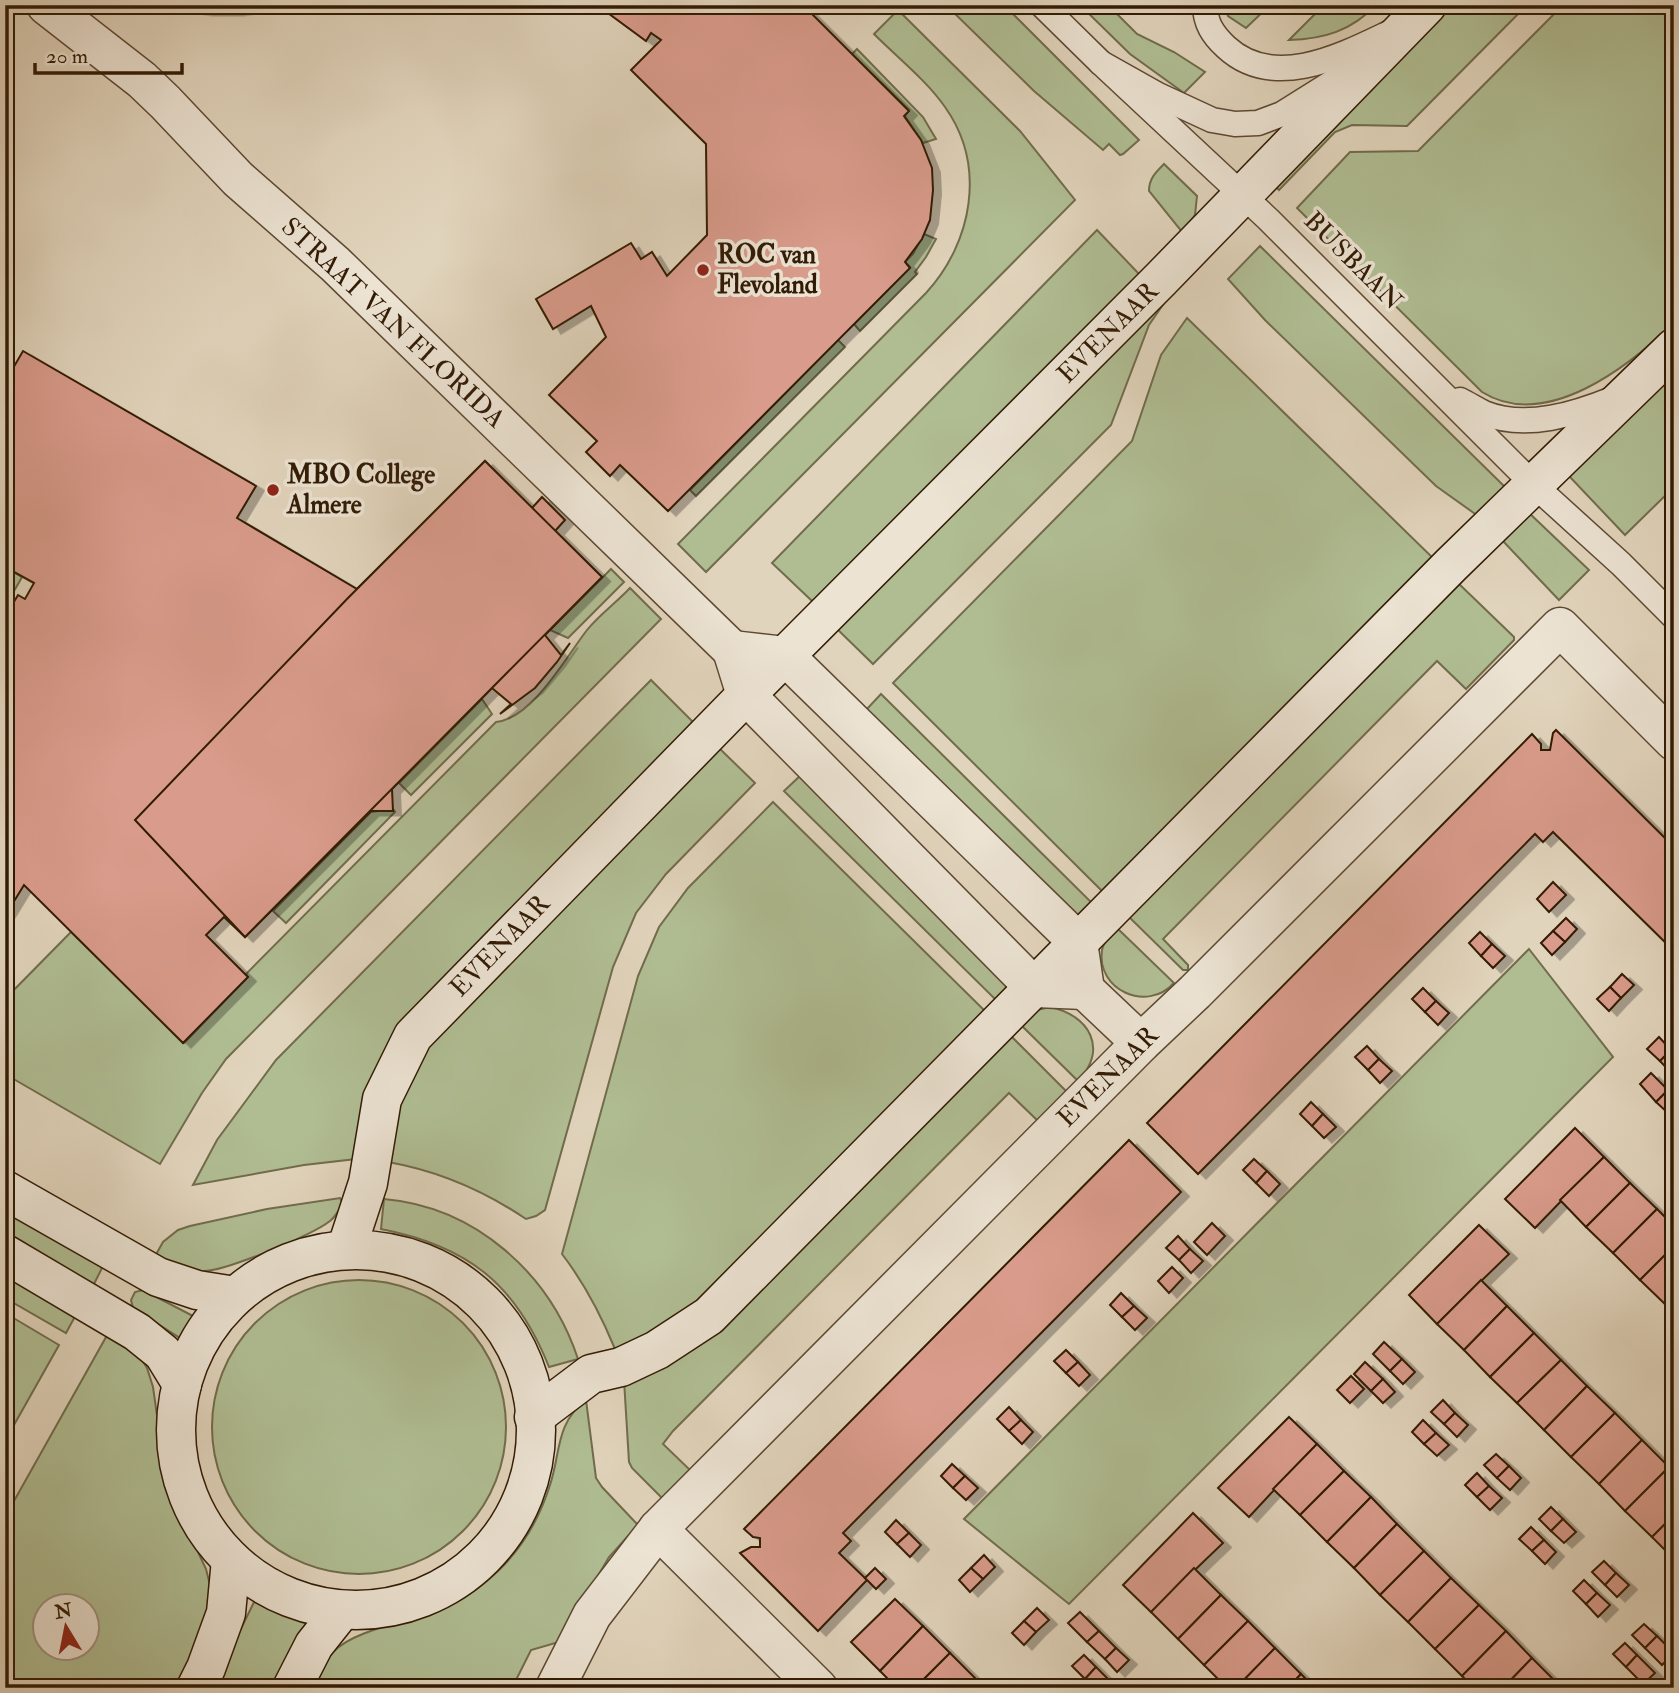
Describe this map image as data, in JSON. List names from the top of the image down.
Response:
{
  "streets": {
    "main road": ["STRAAT VAN FLORIDA", "EVENAAR"],
    "lane": ["BUSBAAN"]
  },
  "crossings": [
    ["BUSBAAN", "EVENAAR"],
    ["STRAAT VAN FLORIDA", "EVENAAR"]
  ],
  "places": ["ROC van Flevoland", "MBO College Almere"],
  "scale_bar": "20 m",
  "north": "top"
}
